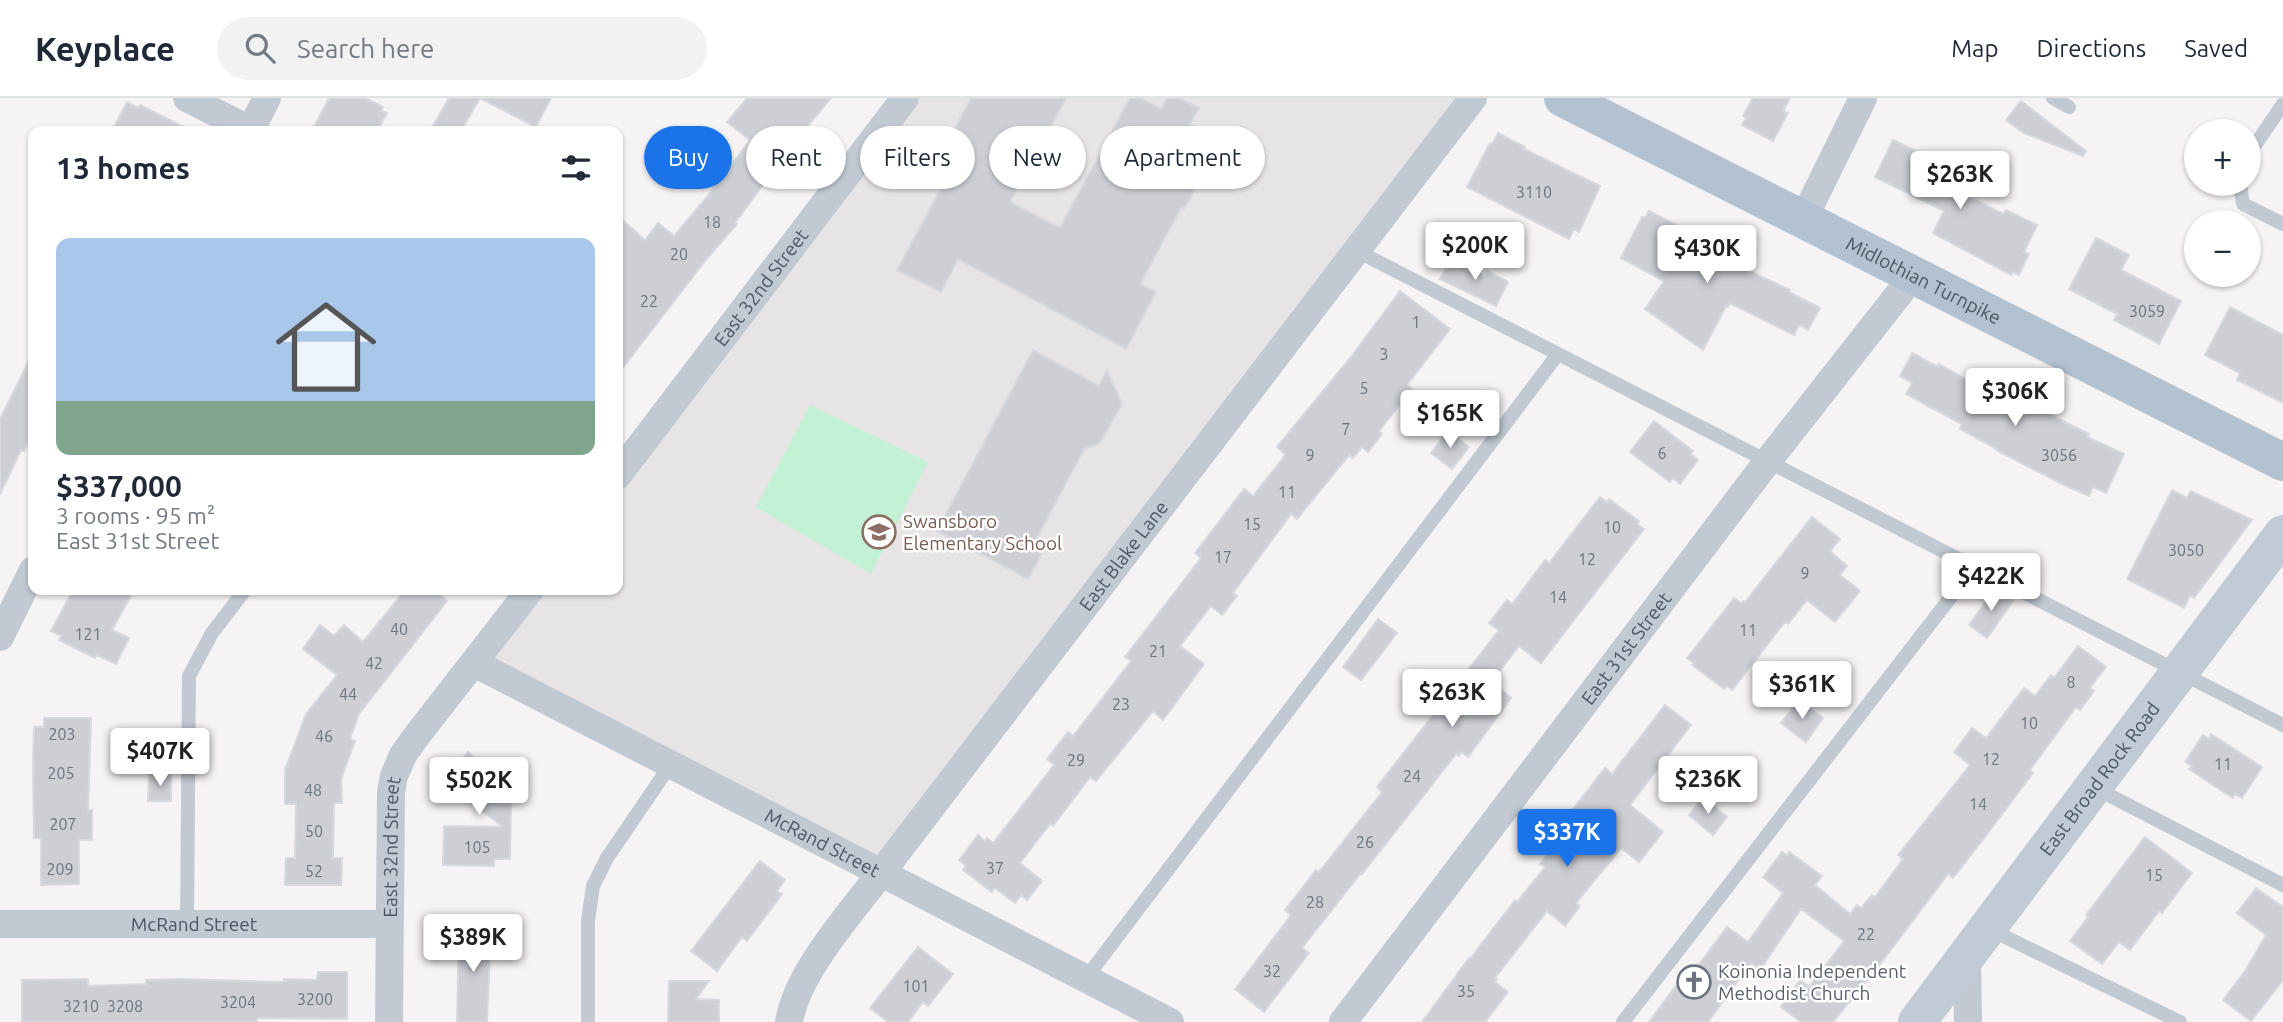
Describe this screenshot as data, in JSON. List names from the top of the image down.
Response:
{
  "streets": {
    "main road": ["Midlothian Turnpike", "East Broad Rock Road"],
    "street": [
      "East 32nd Street",
      "East Blake Lane",
      "East 31st Street",
      "McRand Street"
    ]
  },
  "crossings": [
    ["Midlothian Turnpike", "East 31st Street"],
    ["East 32nd Street", "McRand Street"],
    ["East Blake Lane", "McRand Street"]
  ],
  "places": {
    "school or university": ["Swansboro Elementary School"],
    "church": ["Koinonia Independent Methodist Church"]
  },
  "house_numbers": [
    "3110",
    "18",
    "20",
    "22",
    "3059",
    "1",
    "3",
    "5",
    "7",
    "6",
    "9",
    "3056",
    "11",
    "15",
    "10",
    "3050",
    "17",
    "12",
    "9",
    "14",
    "40",
    "11",
    "121",
    "21",
    "42",
    "8",
    "44",
    "23",
    "10",
    "203",
    "46",
    "12",
    "29",
    "11",
    "205",
    "24",
    "48",
    "14",
    "207",
    "50",
    "26",
    "105",
    "37",
    "209",
    "52",
    "15",
    "28",
    "22",
    "32",
    "101",
    "35",
    "3200",
    "3204",
    "3210",
    "3208"
  ],
  "page": {
    "header": "Keyplace",
    "search": "Search here",
    "nav": ["Map", "Directions", "Saved"],
    "map_buttons": ["+", "−"],
    "chip": [
      "Buy",
      "Rent",
      "Filters",
      "New",
      "Apartment"
    ],
    "heading": "13 homes",
    "price": [
      "$263K",
      "$200K",
      "$430K",
      "$306K",
      "$165K",
      "$422K",
      "$361K",
      "$263K",
      "$407K",
      "$236K",
      "$502K",
      "$337K",
      "$389K"
    ],
    "list": [
      {
        "name": "$337,000",
        "note": "3 rooms · 95 m² · East 31st Street"
      }
    ]
  }
}
